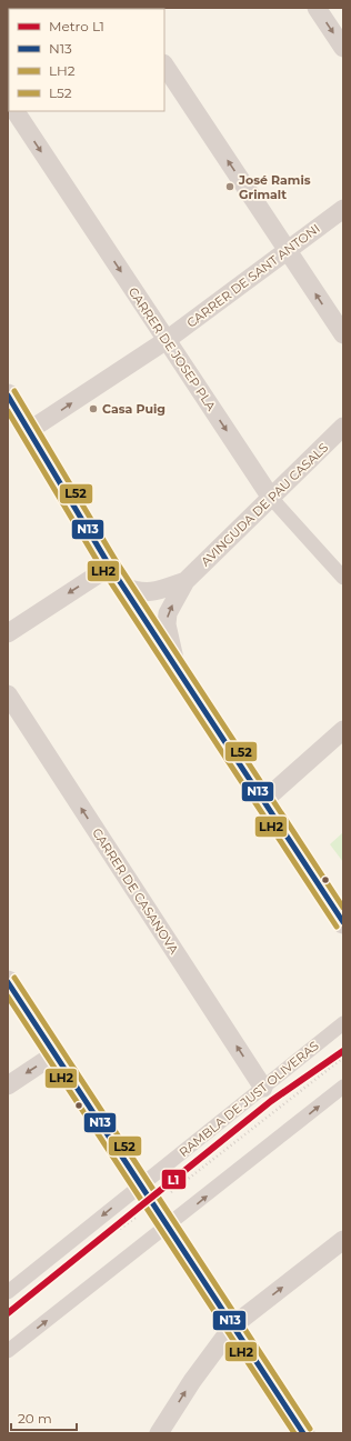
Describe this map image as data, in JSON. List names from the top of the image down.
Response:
{
  "streets": {
    "street": [
      "CARRER DE SANT ANTONI",
      "CARRER DE JOSEP PLA",
      "AVINGUDA DE PAU CASALS",
      "CARRER DE CASANOVA",
      "RAMBLA DE JUST OLIVERAS"
    ]
  },
  "crossings": [
    ["CARRER DE SANT ANTONI", "CARRER DE JOSEP PLA"],
    ["CARRER DE JOSEP PLA", "AVINGUDA DE PAU CASALS"],
    ["CARRER DE CASANOVA", "RAMBLA DE JUST OLIVERAS"]
  ],
  "one_way": ["CARRER DE SANT ANTONI"],
  "places": ["José Ramis Grimalt", "Casa Puig"],
  "lines": [
    "transit line L52",
    "transit line N13",
    "transit line LH2",
    "metro line L1"
  ],
  "legend": [
    "Metro L1",
    "N13",
    "LH2",
    "L52"
  ],
  "scale_bar": "20 m"
}
